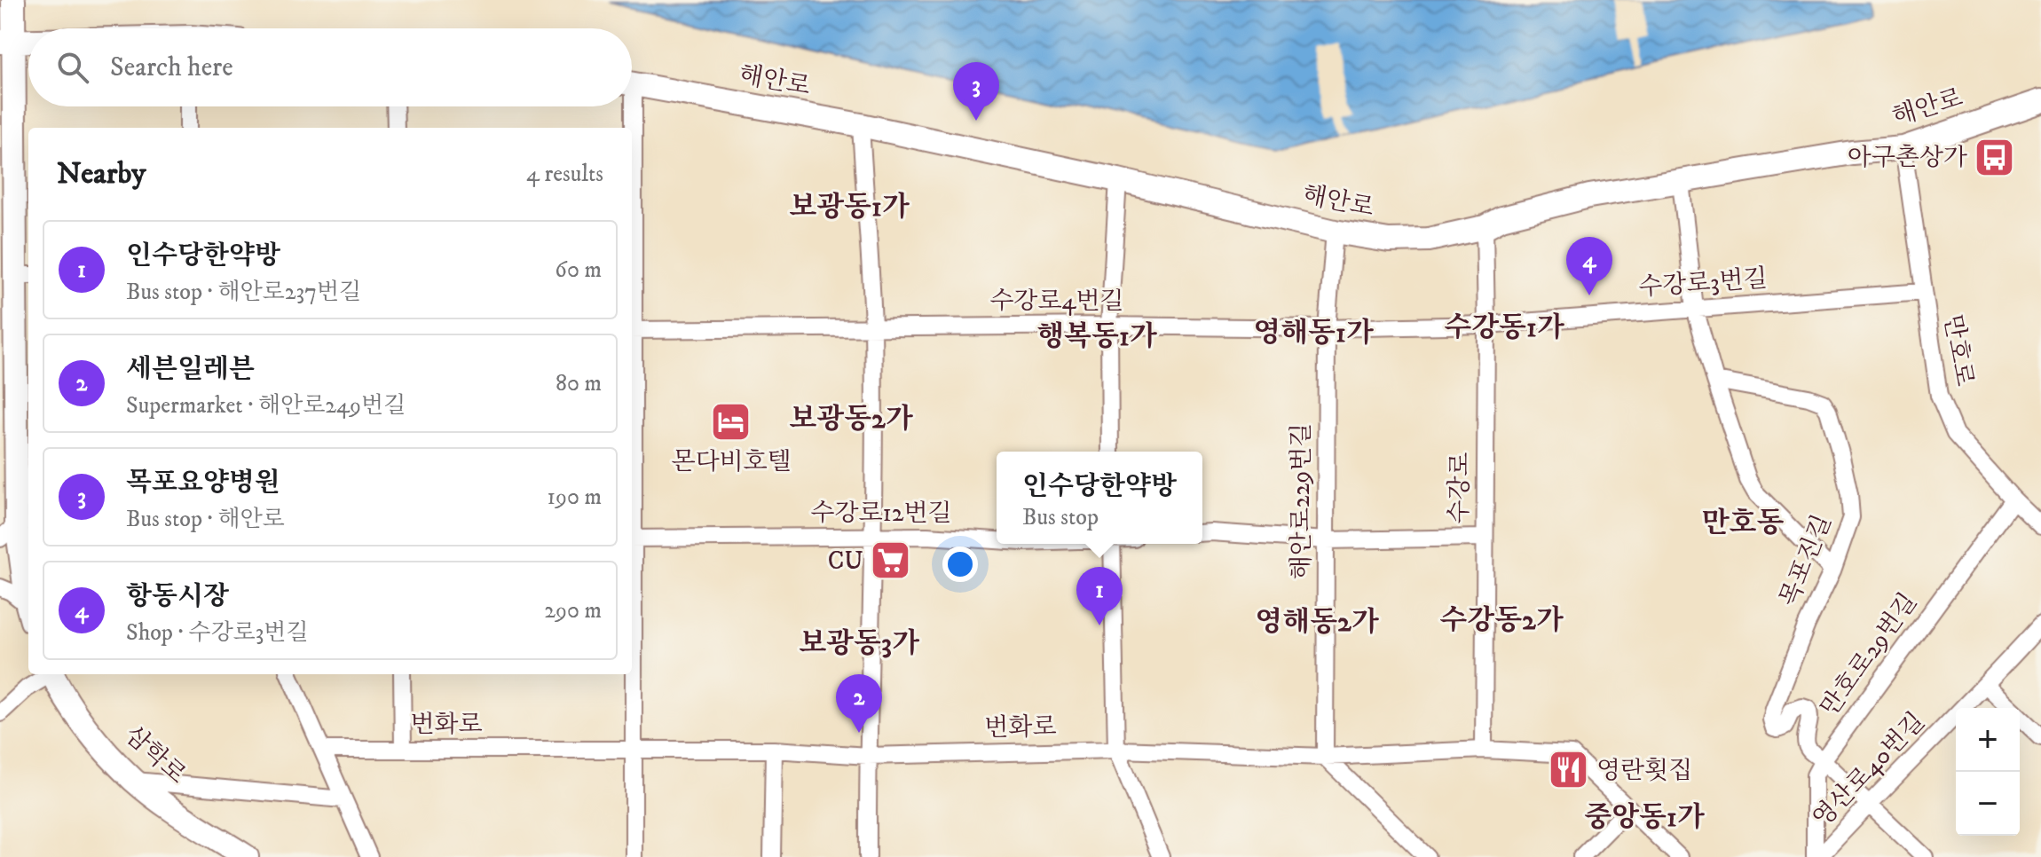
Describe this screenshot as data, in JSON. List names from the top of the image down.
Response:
{
  "streets": {
    "street": [
      "해안로",
      "수강로3번길",
      "수강로4번길",
      "만호로",
      "수강로",
      "해안로229번길",
      "수강로12번길",
      "목포진길",
      "만호로29번길",
      "번화로",
      "삼학로",
      "영산로40번길"
    ]
  },
  "crossings": [
    ["해안로", "만호로"],
    ["해안로", "수강로"],
    ["해안로", "해안로229번길"],
    ["수강로3번길", "수강로4번길"],
    ["수강로3번길", "만호로"],
    ["수강로3번길", "수강로"],
    ["수강로4번길", "수강로"],
    ["수강로4번길", "해안로229번길"],
    ["만호로", "만호로29번길"],
    ["수강로", "번화로"],
    ["해안로229번길", "번화로"],
    ["목포진길", "만호로29번길"],
    ["만호로29번길", "영산로40번길"]
  ],
  "districts": [
    "보광동1가",
    "수강동1가",
    "영해동1가",
    "행복동1가",
    "보광동2가",
    "만호동",
    "수강동2가",
    "영해동2가",
    "보광동3가",
    "중앙동1가"
  ],
  "places": {
    "bus stop": ["아구촌상가"],
    "hotel": ["몬다비호텔"],
    "supermarket": ["CU"],
    "restaurant": ["영란횟집"]
  },
  "page": {
    "search": "Search here",
    "pins": [
      "3",
      "4",
      "1",
      "2"
    ],
    "heading": ["Nearby", "4 results"],
    "list": [
      {
        "mark": "1",
        "name": "인수당한약방",
        "note": "Bus stop · 해안로237번길",
        "value": "60 m"
      },
      {
        "mark": "2",
        "name": "세븐일레븐",
        "note": "Supermarket · 해안로249번길",
        "value": "80 m"
      },
      {
        "mark": "3",
        "name": "목포요양병원",
        "note": "Bus stop · 해안로",
        "value": "190 m"
      },
      {
        "mark": "4",
        "name": "항동시장",
        "note": "Shop · 수강로3번길",
        "value": "290 m"
      }
    ],
    "popup": ["인수당한약방", "Bus stop"],
    "map_buttons": ["+", "−"]
  }
}
